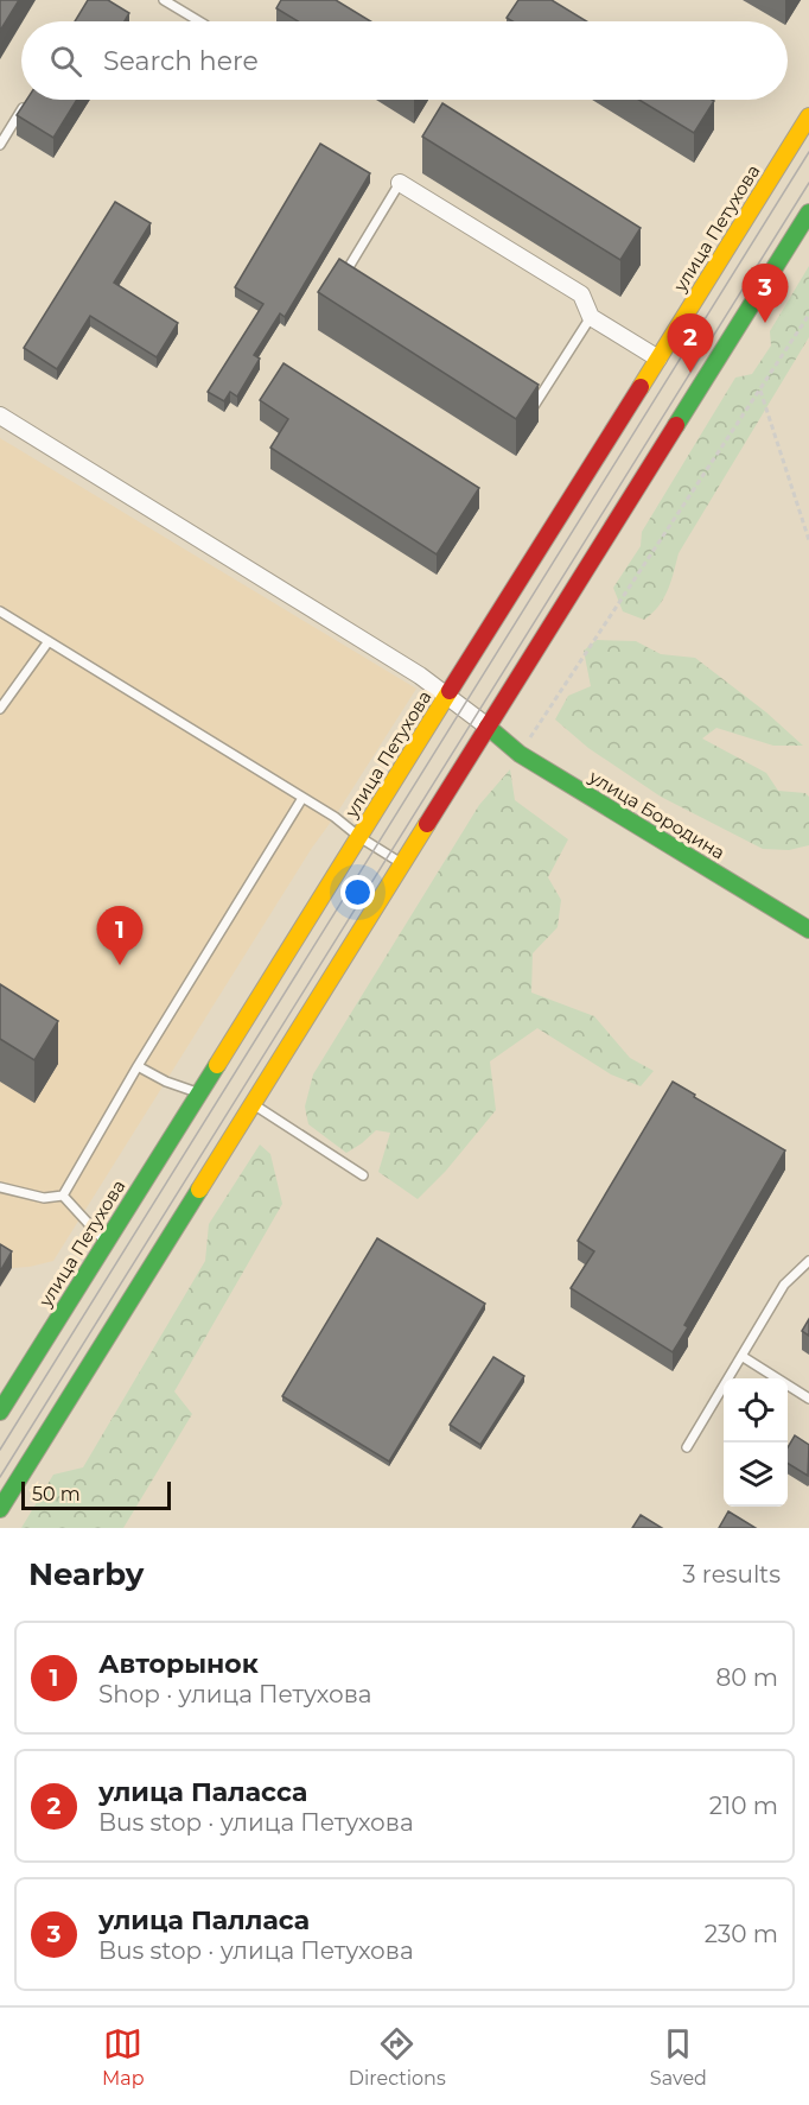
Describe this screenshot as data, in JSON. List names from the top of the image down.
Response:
{
  "streets": {
    "main road": ["улица Петухова", "улица Бородина"]
  },
  "scale_bar": "50 m",
  "page": {
    "search": "Search here",
    "pins": ["3", "2", "1"],
    "scale": "50 m",
    "heading": ["Nearby", "3 results"],
    "list": [
      {
        "mark": "1",
        "name": "Авторынок",
        "note": "Shop · улица Петухова",
        "value": "80 m"
      },
      {
        "mark": "2",
        "name": "улица Паласса",
        "note": "Bus stop · улица Петухова",
        "value": "210 m"
      },
      {
        "mark": "3",
        "name": "улица Палласа",
        "note": "Bus stop · улица Петухова",
        "value": "230 m"
      }
    ],
    "nav": ["Map", "Directions", "Saved"]
  }
}
